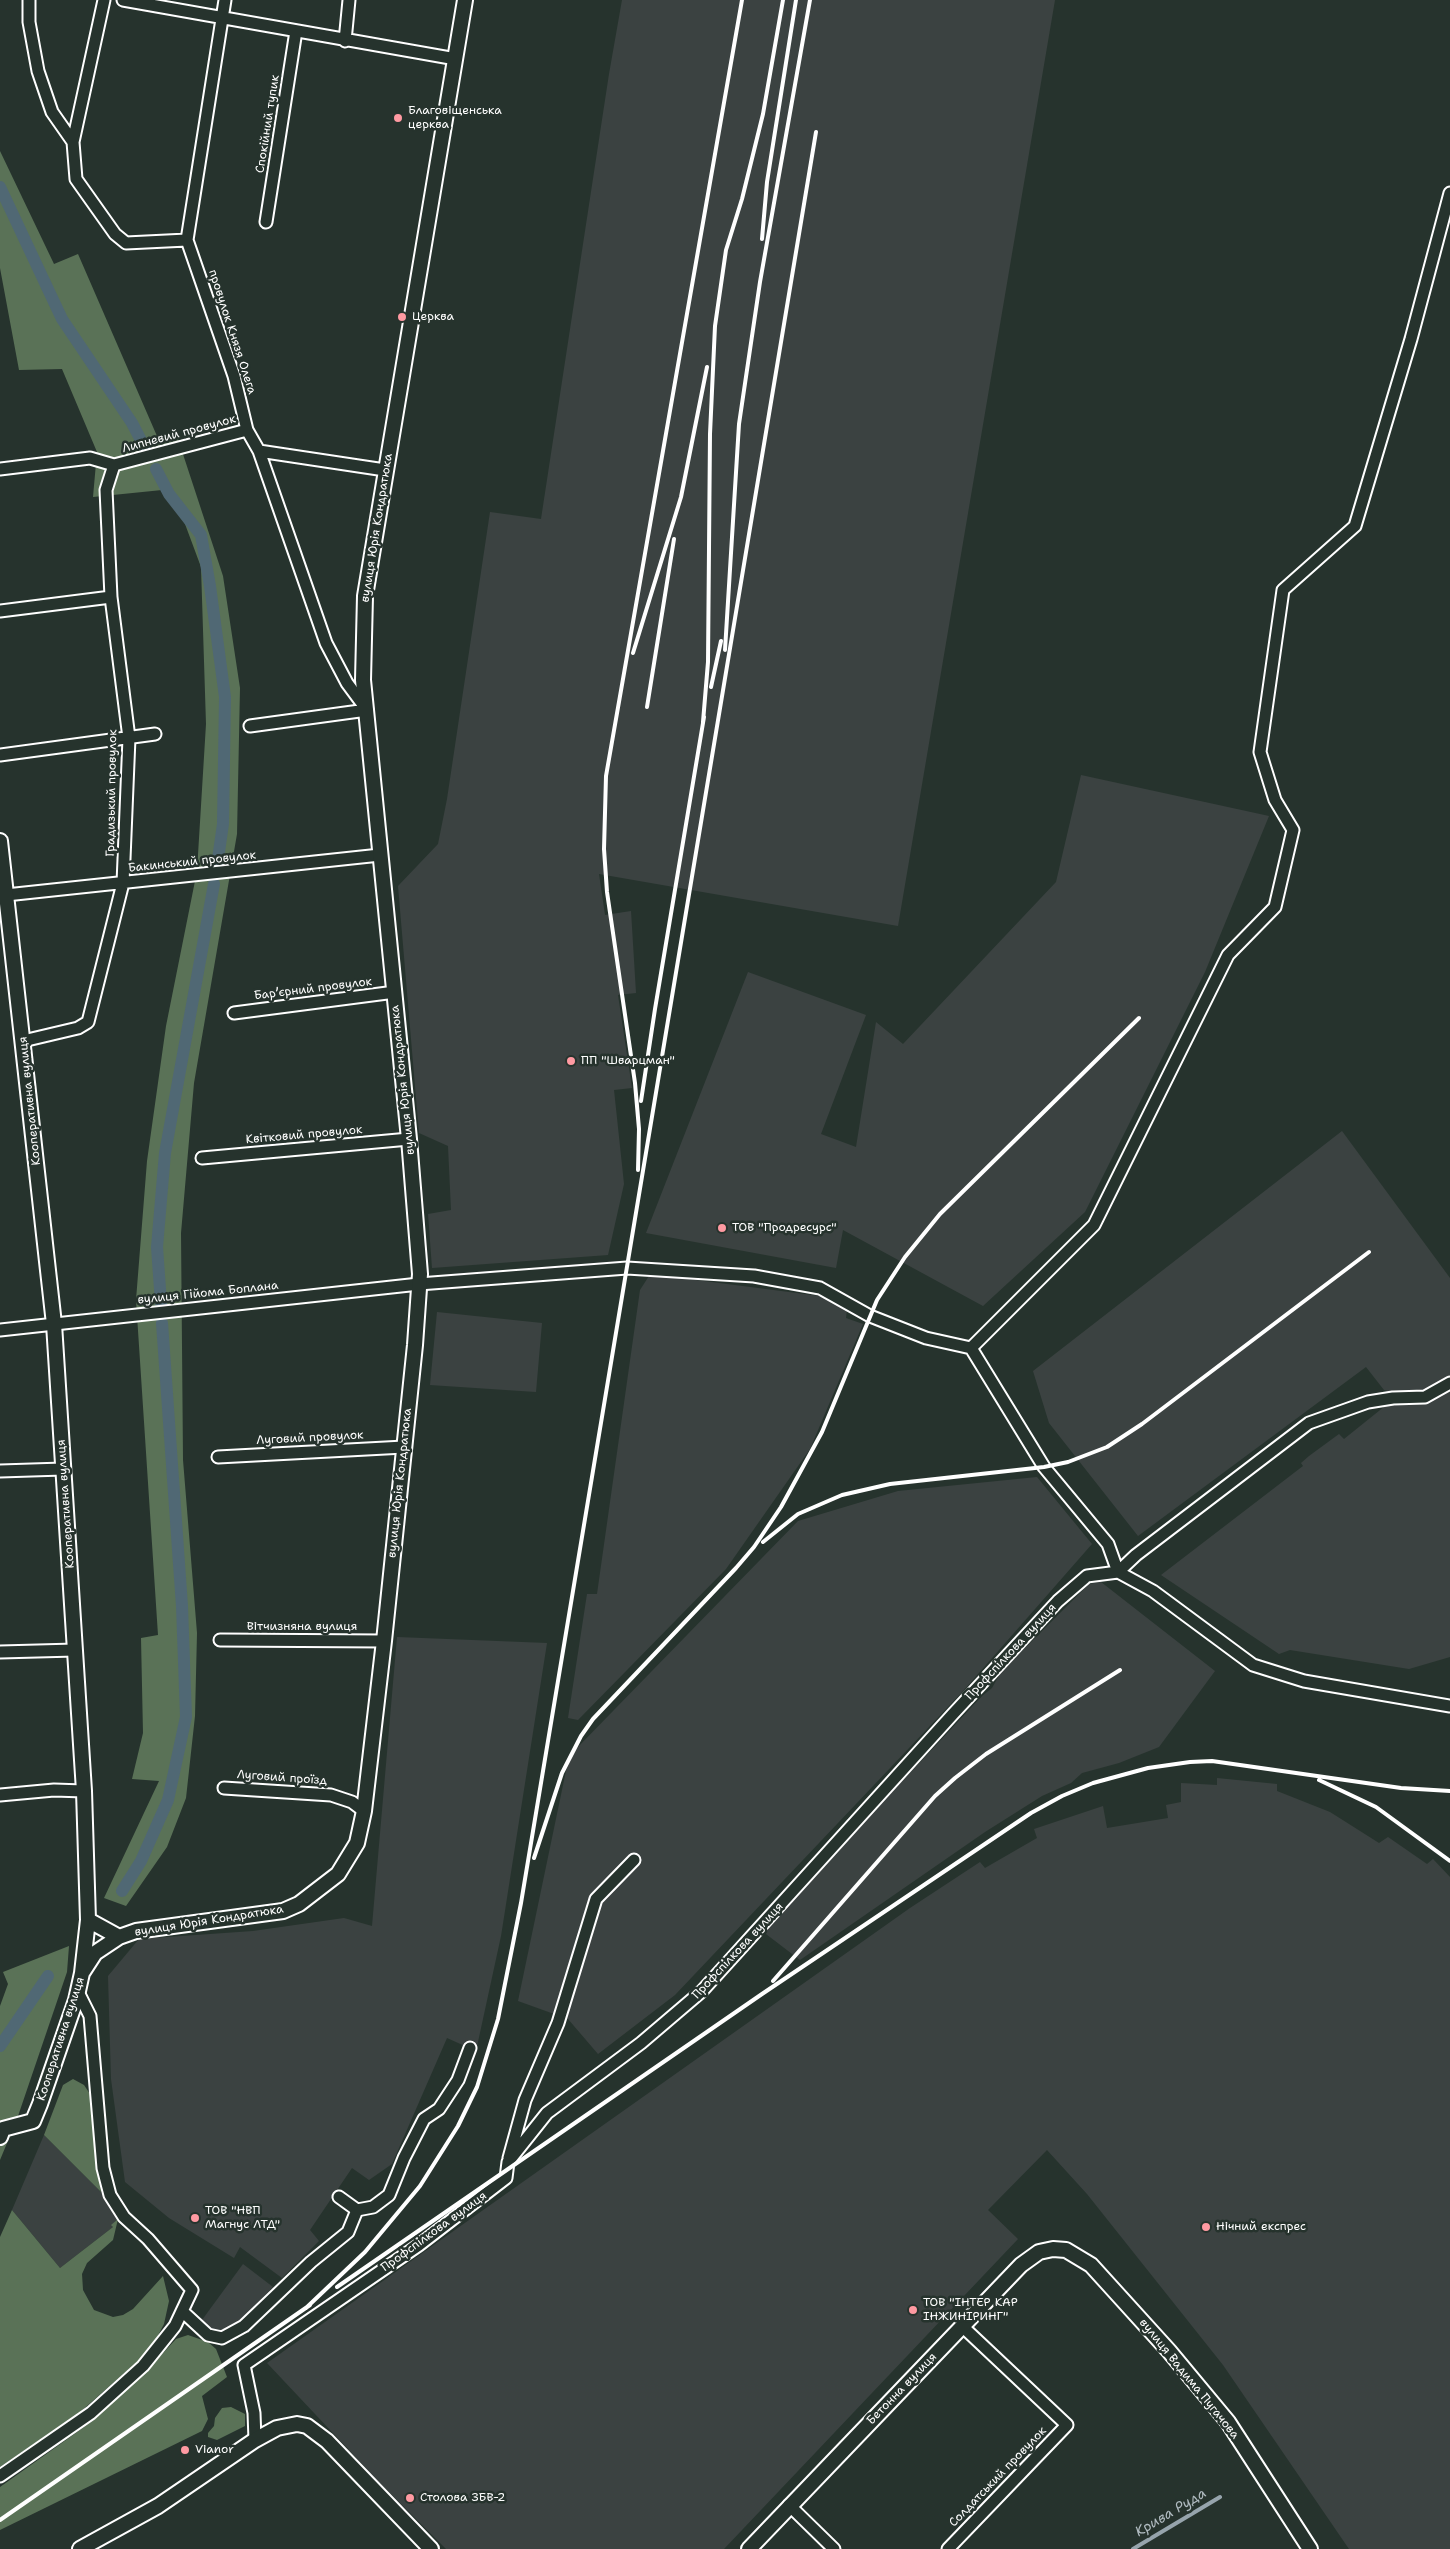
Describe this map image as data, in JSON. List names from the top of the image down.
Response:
{
  "streets": {
    "street": [
      "Спокійний тупик",
      "провулок Князя Олега",
      "Липневий провулок",
      "вулиця Юрія Кондратюка",
      "Градизький провулок",
      "Бакинський провулок",
      "Барʼєрний провулок",
      "Кооперативна вулиця",
      "Квітковий провулок",
      "вулиця Гійома Боплана",
      "Луговий провулок",
      "Вітчизняна вулиця",
      "Профспілкова вулиця",
      "Луговий проїзд",
      "вулиця Вадима Пугачова",
      "Бетонна вулиця",
      "Солдатський провулок"
    ]
  },
  "crossings": [
    ["провулок Князя Олега", "Липневий провулок"],
    ["провулок Князя Олега", "вулиця Юрія Кондратюка"],
    ["Липневий провулок", "Градизький провулок"],
    ["вулиця Юрія Кондратюка", "Бакинський провулок"],
    ["вулиця Юрія Кондратюка", "Барʼєрний провулок"],
    ["вулиця Юрія Кондратюка", "Кооперативна вулиця"],
    ["вулиця Юрія Кондратюка", "Квітковий провулок"],
    ["вулиця Юрія Кондратюка", "вулиця Гійома Боплана"],
    ["вулиця Юрія Кондратюка", "Луговий провулок"],
    ["вулиця Юрія Кондратюка", "Вітчизняна вулиця"],
    ["вулиця Юрія Кондратюка", "Луговий проїзд"],
    ["Градизький провулок", "Бакинський провулок"],
    ["Градизький провулок", "Кооперативна вулиця"],
    ["Бакинський провулок", "Кооперативна вулиця"],
    ["Кооперативна вулиця", "вулиця Гійома Боплана"],
    ["вулиця Вадима Пугачова", "Бетонна вулиця"],
    ["Бетонна вулиця", "Солдатський провулок"]
  ],
  "water": ["Крива Руда"],
  "places": [
    "Благовіщенська церква",
    "Церква",
    "ПП \"Шварцман\"",
    "ТОВ \"Продресурс\"",
    "ТОВ \"НВП Магнус ЛТД\"",
    "Нічний експрес",
    "ТОВ \"ІНТЕР КАР ІНЖИНІРИНГ\"",
    "Vianor",
    "Столова ЗБВ-2"
  ]
}
